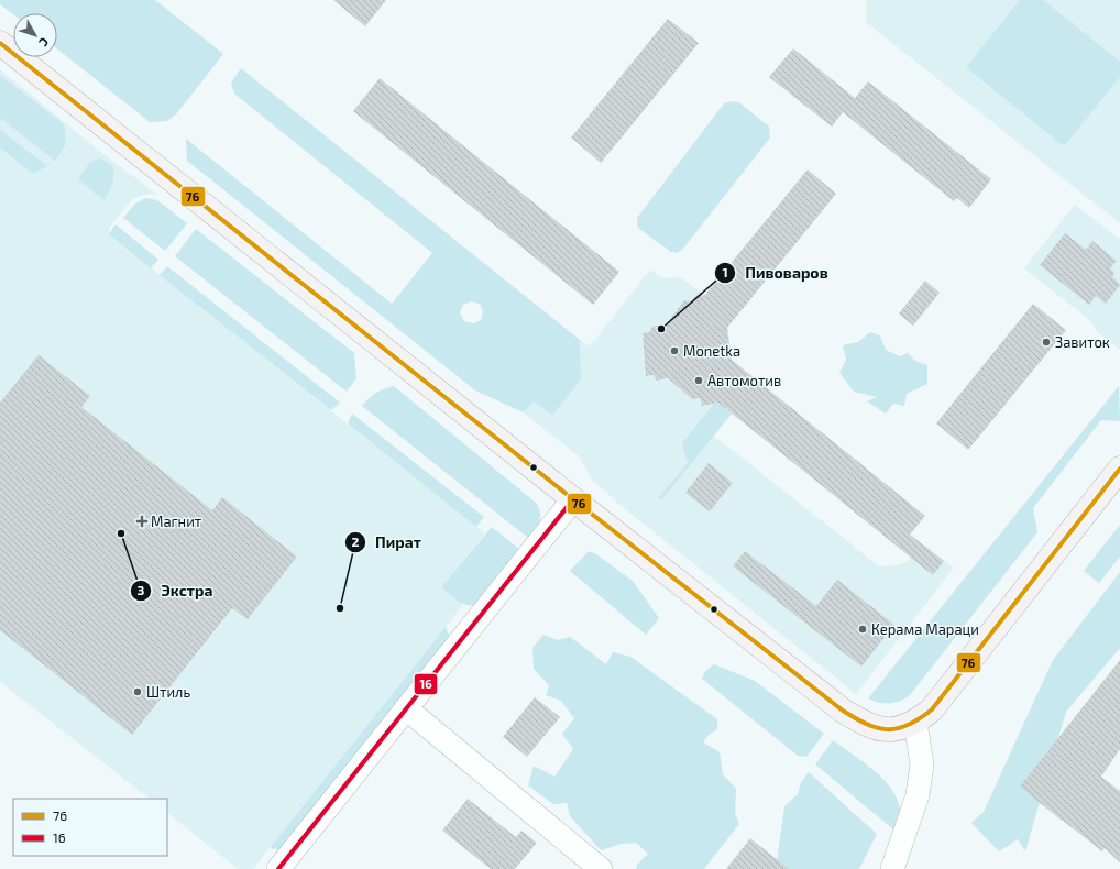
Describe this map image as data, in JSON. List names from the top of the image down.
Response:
{
  "places": {
    "other": [
      "Пивоваров",
      "Завиток",
      "Monetka",
      "Автомотив",
      "Экстра",
      "Пират",
      "Керама Мараци",
      "Штиль"
    ],
    "health": ["Магнит"]
  },
  "lines": ["transit line 76", "transit line 16"],
  "legend": ["76", "16"],
  "north": "bottom right"
}
